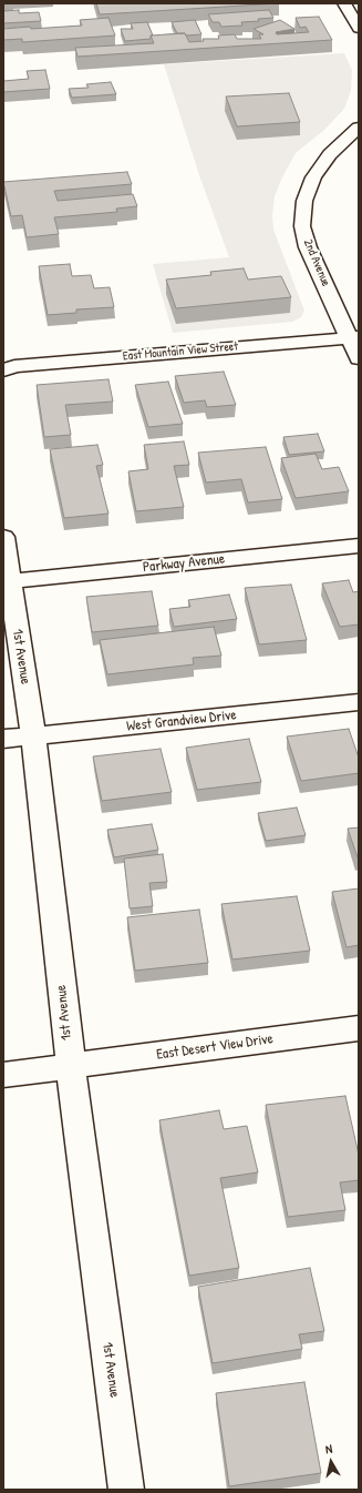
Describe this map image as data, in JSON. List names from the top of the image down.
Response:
{
  "streets": {
    "street": [
      "2nd Avenue",
      "East Mountain View Street",
      "Parkway Avenue",
      "1st Avenue",
      "West Grandview Drive",
      "East Desert View Drive"
    ]
  },
  "crossings": [
    ["2nd Avenue", "East Mountain View Street"],
    ["Parkway Avenue", "1st Avenue"],
    ["1st Avenue", "West Grandview Drive"],
    ["1st Avenue", "East Desert View Drive"]
  ],
  "north": "top"
}
